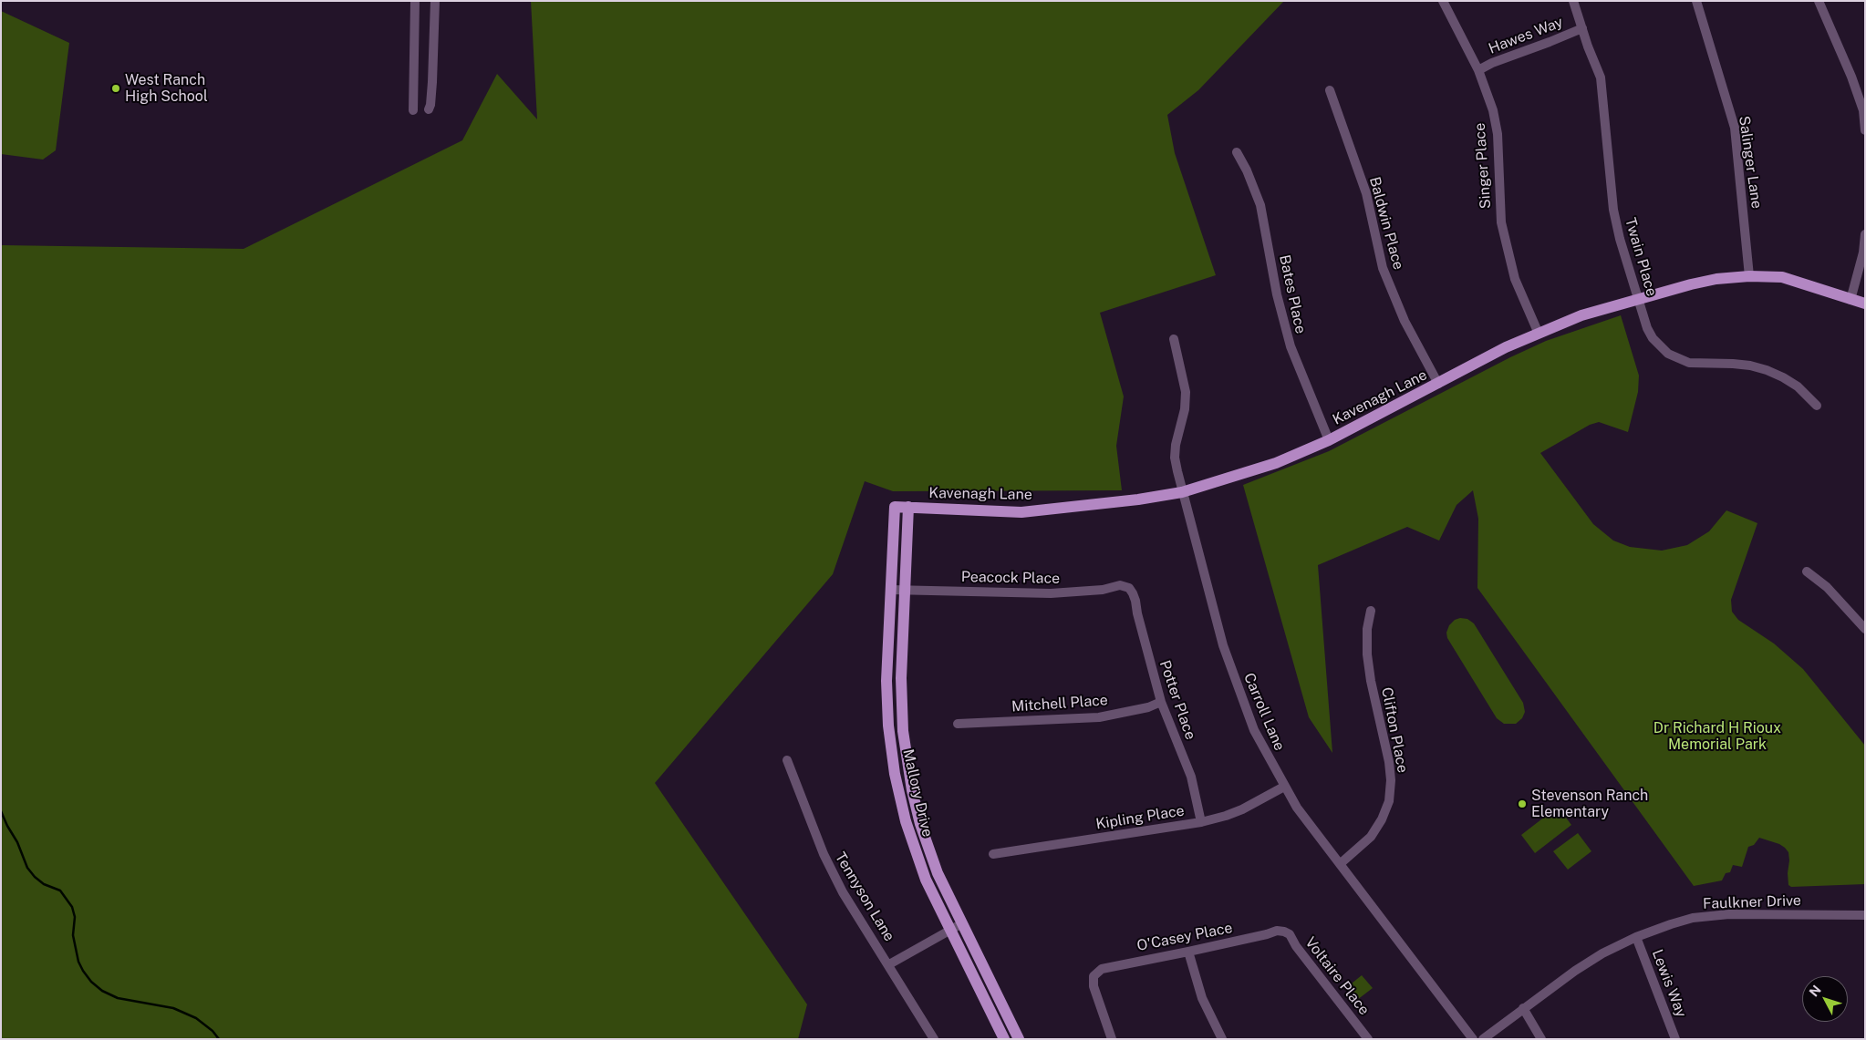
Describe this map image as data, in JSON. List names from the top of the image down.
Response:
{
  "streets": {
    "main road": ["Kavenagh Lane", "Mallory Drive"],
    "street": [
      "Hawes Way",
      "Salinger Lane",
      "Singer Place",
      "Baldwin Place",
      "Twain Place",
      "Bates Place",
      "Peacock Place",
      "Potter Place",
      "Mitchell Place",
      "Carroll Lane",
      "Clifton Place",
      "Kipling Place",
      "Tennyson Lane",
      "Faulkner Drive",
      "O'Casey Place",
      "Voltaire Place",
      "Lewis Way"
    ]
  },
  "crossings": [
    ["Hawes Way", "Singer Place"],
    ["Hawes Way", "Twain Place"],
    ["Salinger Lane", "Kavenagh Lane"],
    ["Singer Place", "Kavenagh Lane"],
    ["Baldwin Place", "Kavenagh Lane"],
    ["Twain Place", "Kavenagh Lane"],
    ["Bates Place", "Kavenagh Lane"],
    ["Kavenagh Lane", "Carroll Lane"],
    ["Kavenagh Lane", "Mallory Drive"],
    ["Peacock Place", "Potter Place"],
    ["Peacock Place", "Mallory Drive"],
    ["Potter Place", "Mitchell Place"],
    ["Potter Place", "Kipling Place"],
    ["Carroll Lane", "Clifton Place"],
    ["Carroll Lane", "Kipling Place"],
    ["Faulkner Drive", "Lewis Way"],
    ["O'Casey Place", "Voltaire Place"]
  ],
  "parks": ["Dr Richard H Rioux Memorial Park"],
  "places": ["West Ranch High School", "Stevenson Ranch Elementary"],
  "north": "top left"
}
